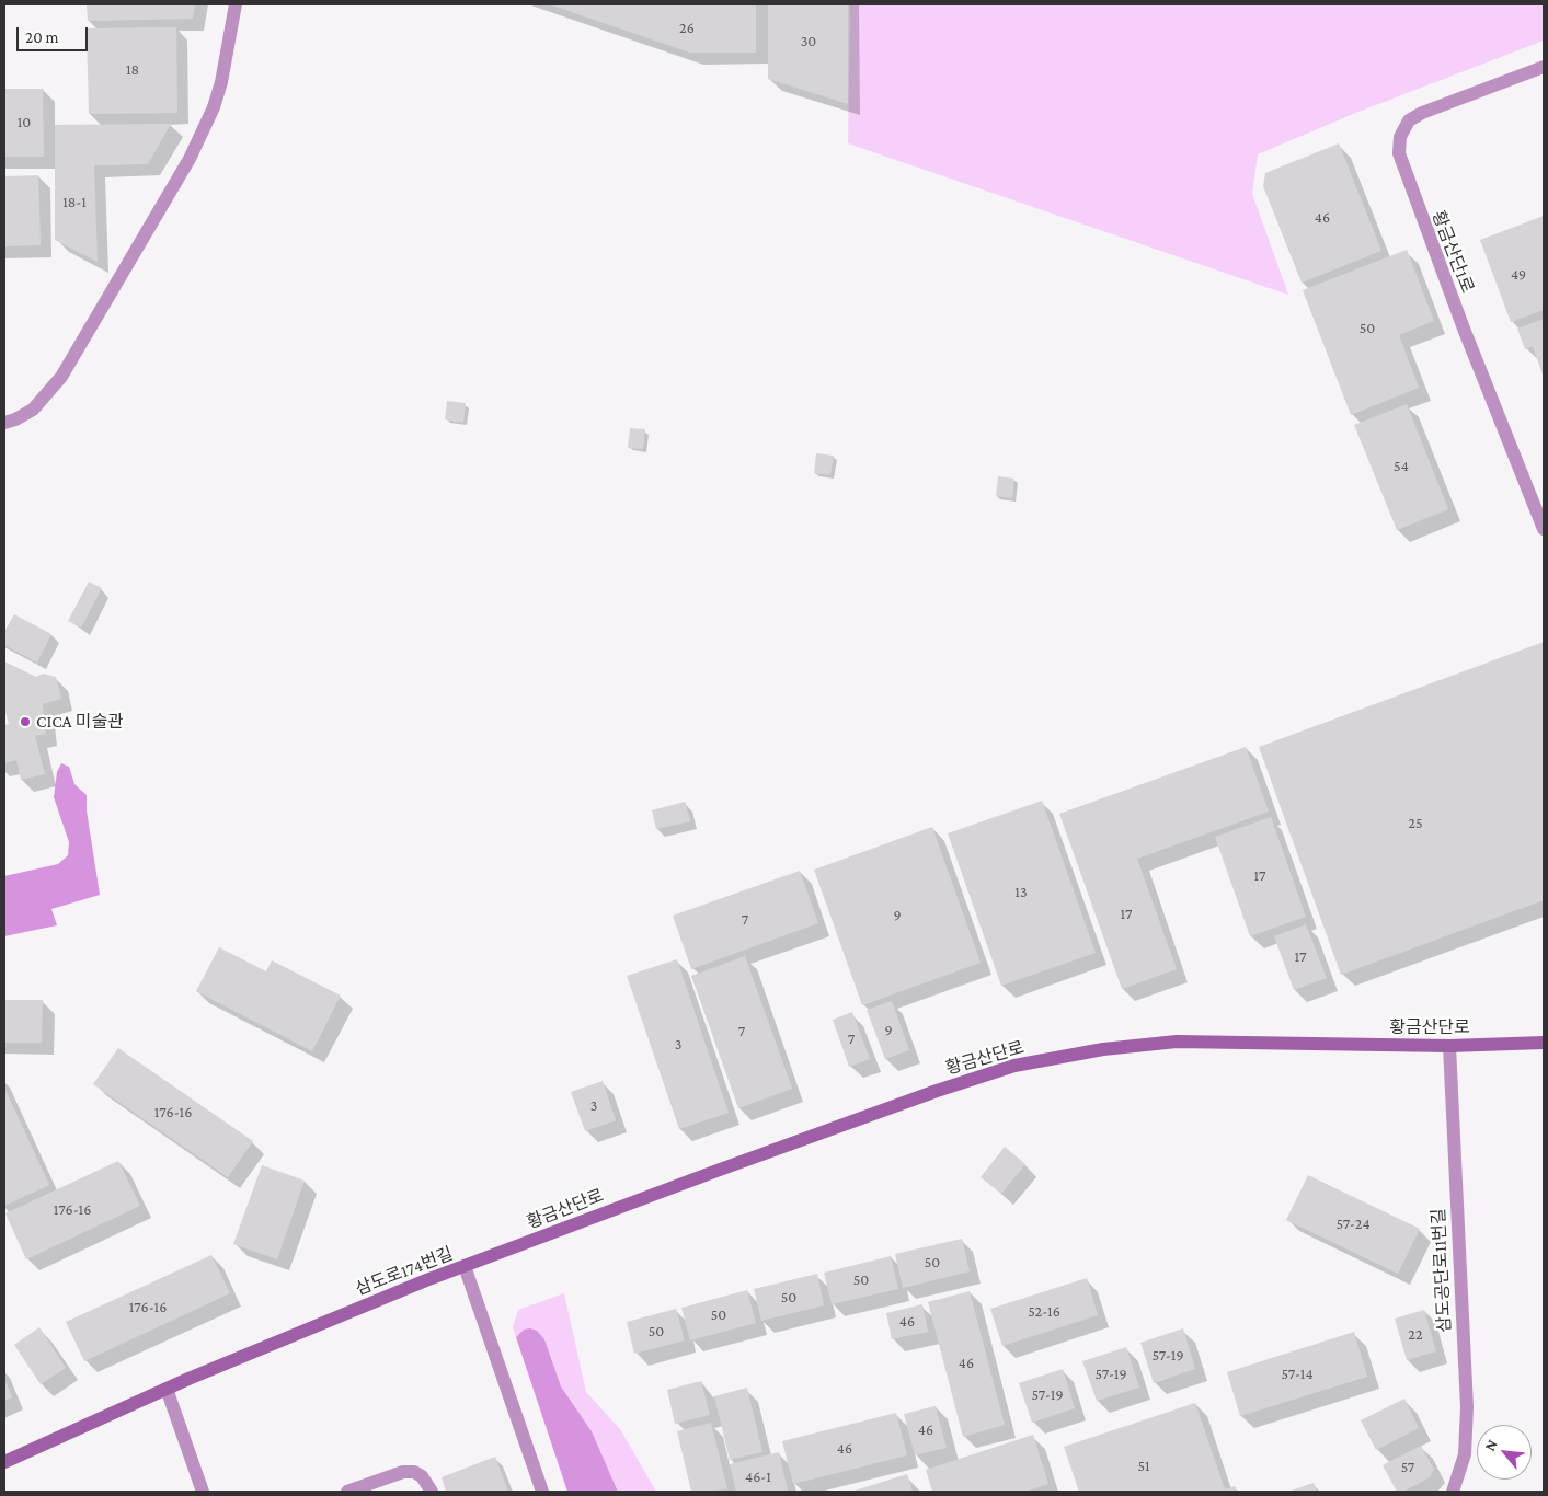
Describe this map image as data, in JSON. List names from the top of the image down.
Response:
{
  "streets": {
    "street": [
      "황금산단1로",
      "황금산단로",
      "삼도공단로11번길",
      "삼도로174번길"
    ]
  },
  "crossings": [
    ["황금산단로", "삼도공단로11번길"],
    ["황금산단로", "삼도로174번길"]
  ],
  "places": ["CICA 미술관"],
  "house_numbers": [
    "26",
    "30",
    "18",
    "10",
    "18-1",
    "46",
    "49",
    "50",
    "54",
    "25",
    "17",
    "13",
    "17",
    "9",
    "7",
    "17",
    "9",
    "7",
    "7",
    "3",
    "3",
    "176-16",
    "176-16",
    "57-24",
    "50",
    "50",
    "50",
    "176-16",
    "52-16",
    "50",
    "46",
    "50",
    "22",
    "57-19",
    "46",
    "57-19",
    "57-14",
    "57-19",
    "46",
    "46",
    "51",
    "57",
    "46-1"
  ],
  "scale_bar": "20 m",
  "north": "top left"
}
